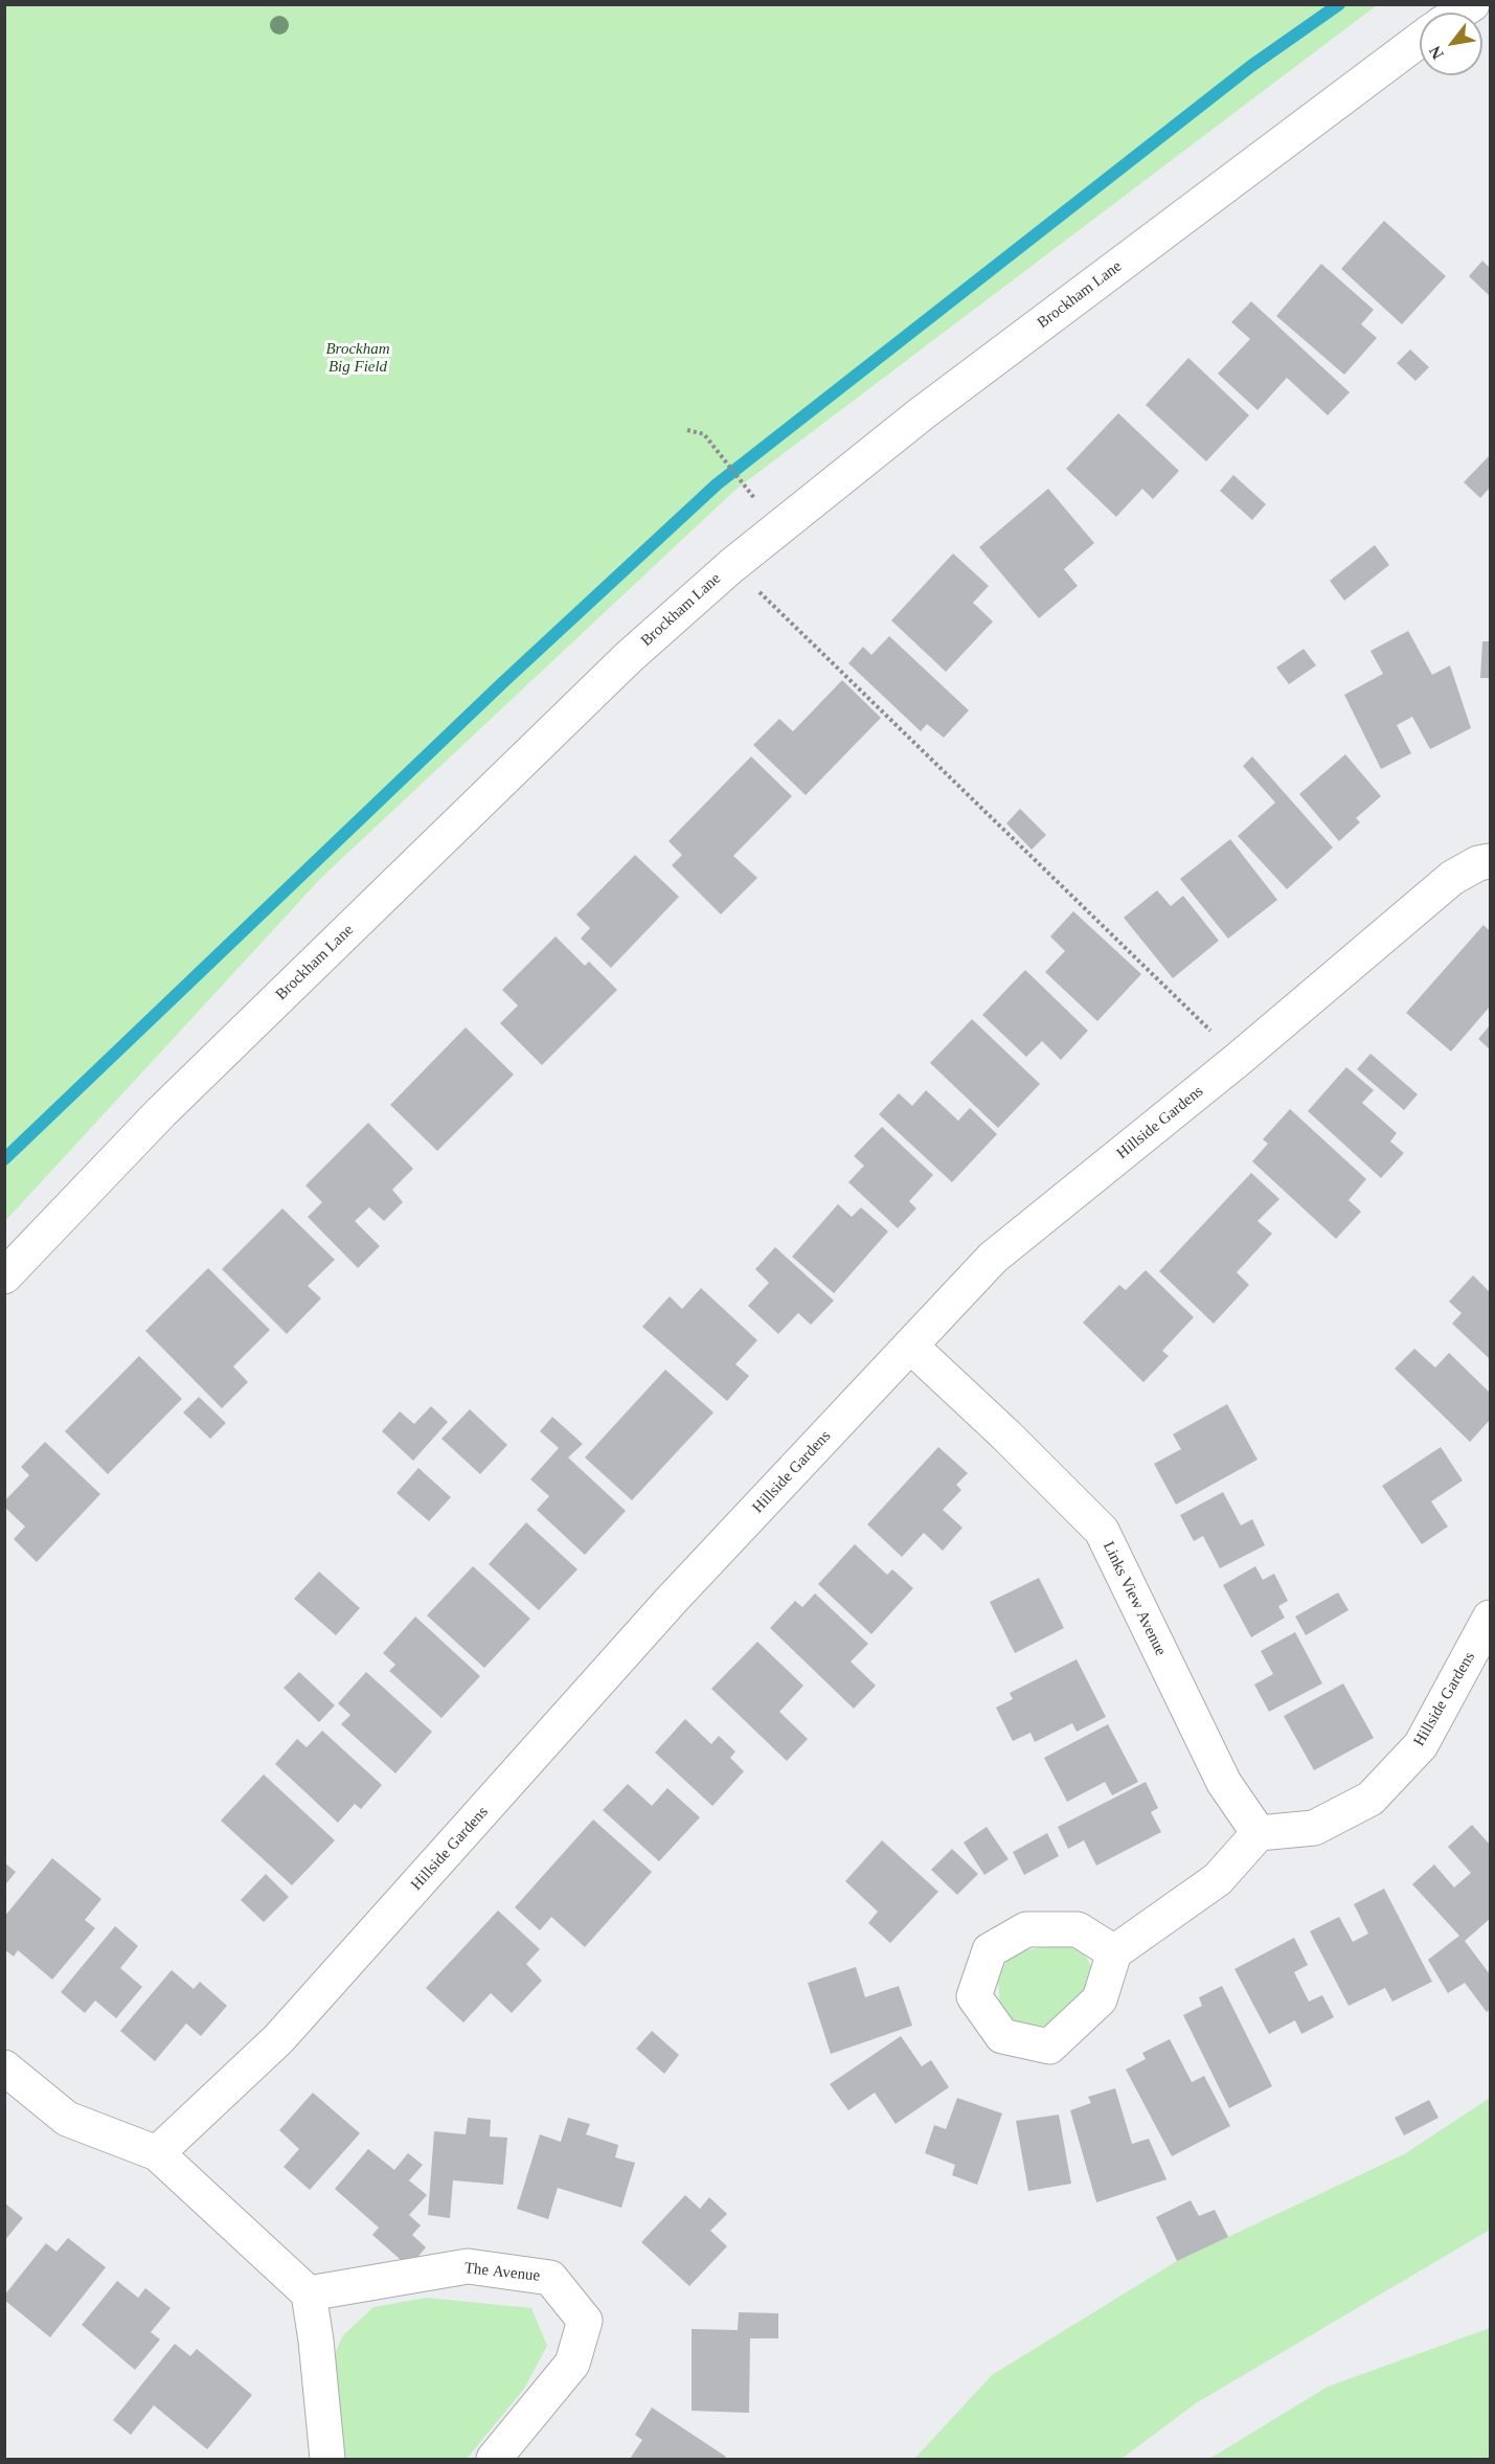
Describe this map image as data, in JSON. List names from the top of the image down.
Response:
{
  "streets": {
    "street": [
      "Brockham Lane",
      "Hillside Gardens",
      "Links View Avenue",
      "The Avenue"
    ]
  },
  "crossings": [
    ["Hillside Gardens", "Links View Avenue"]
  ],
  "parks": ["Brockham Big Field"],
  "north": "bottom left"
}
